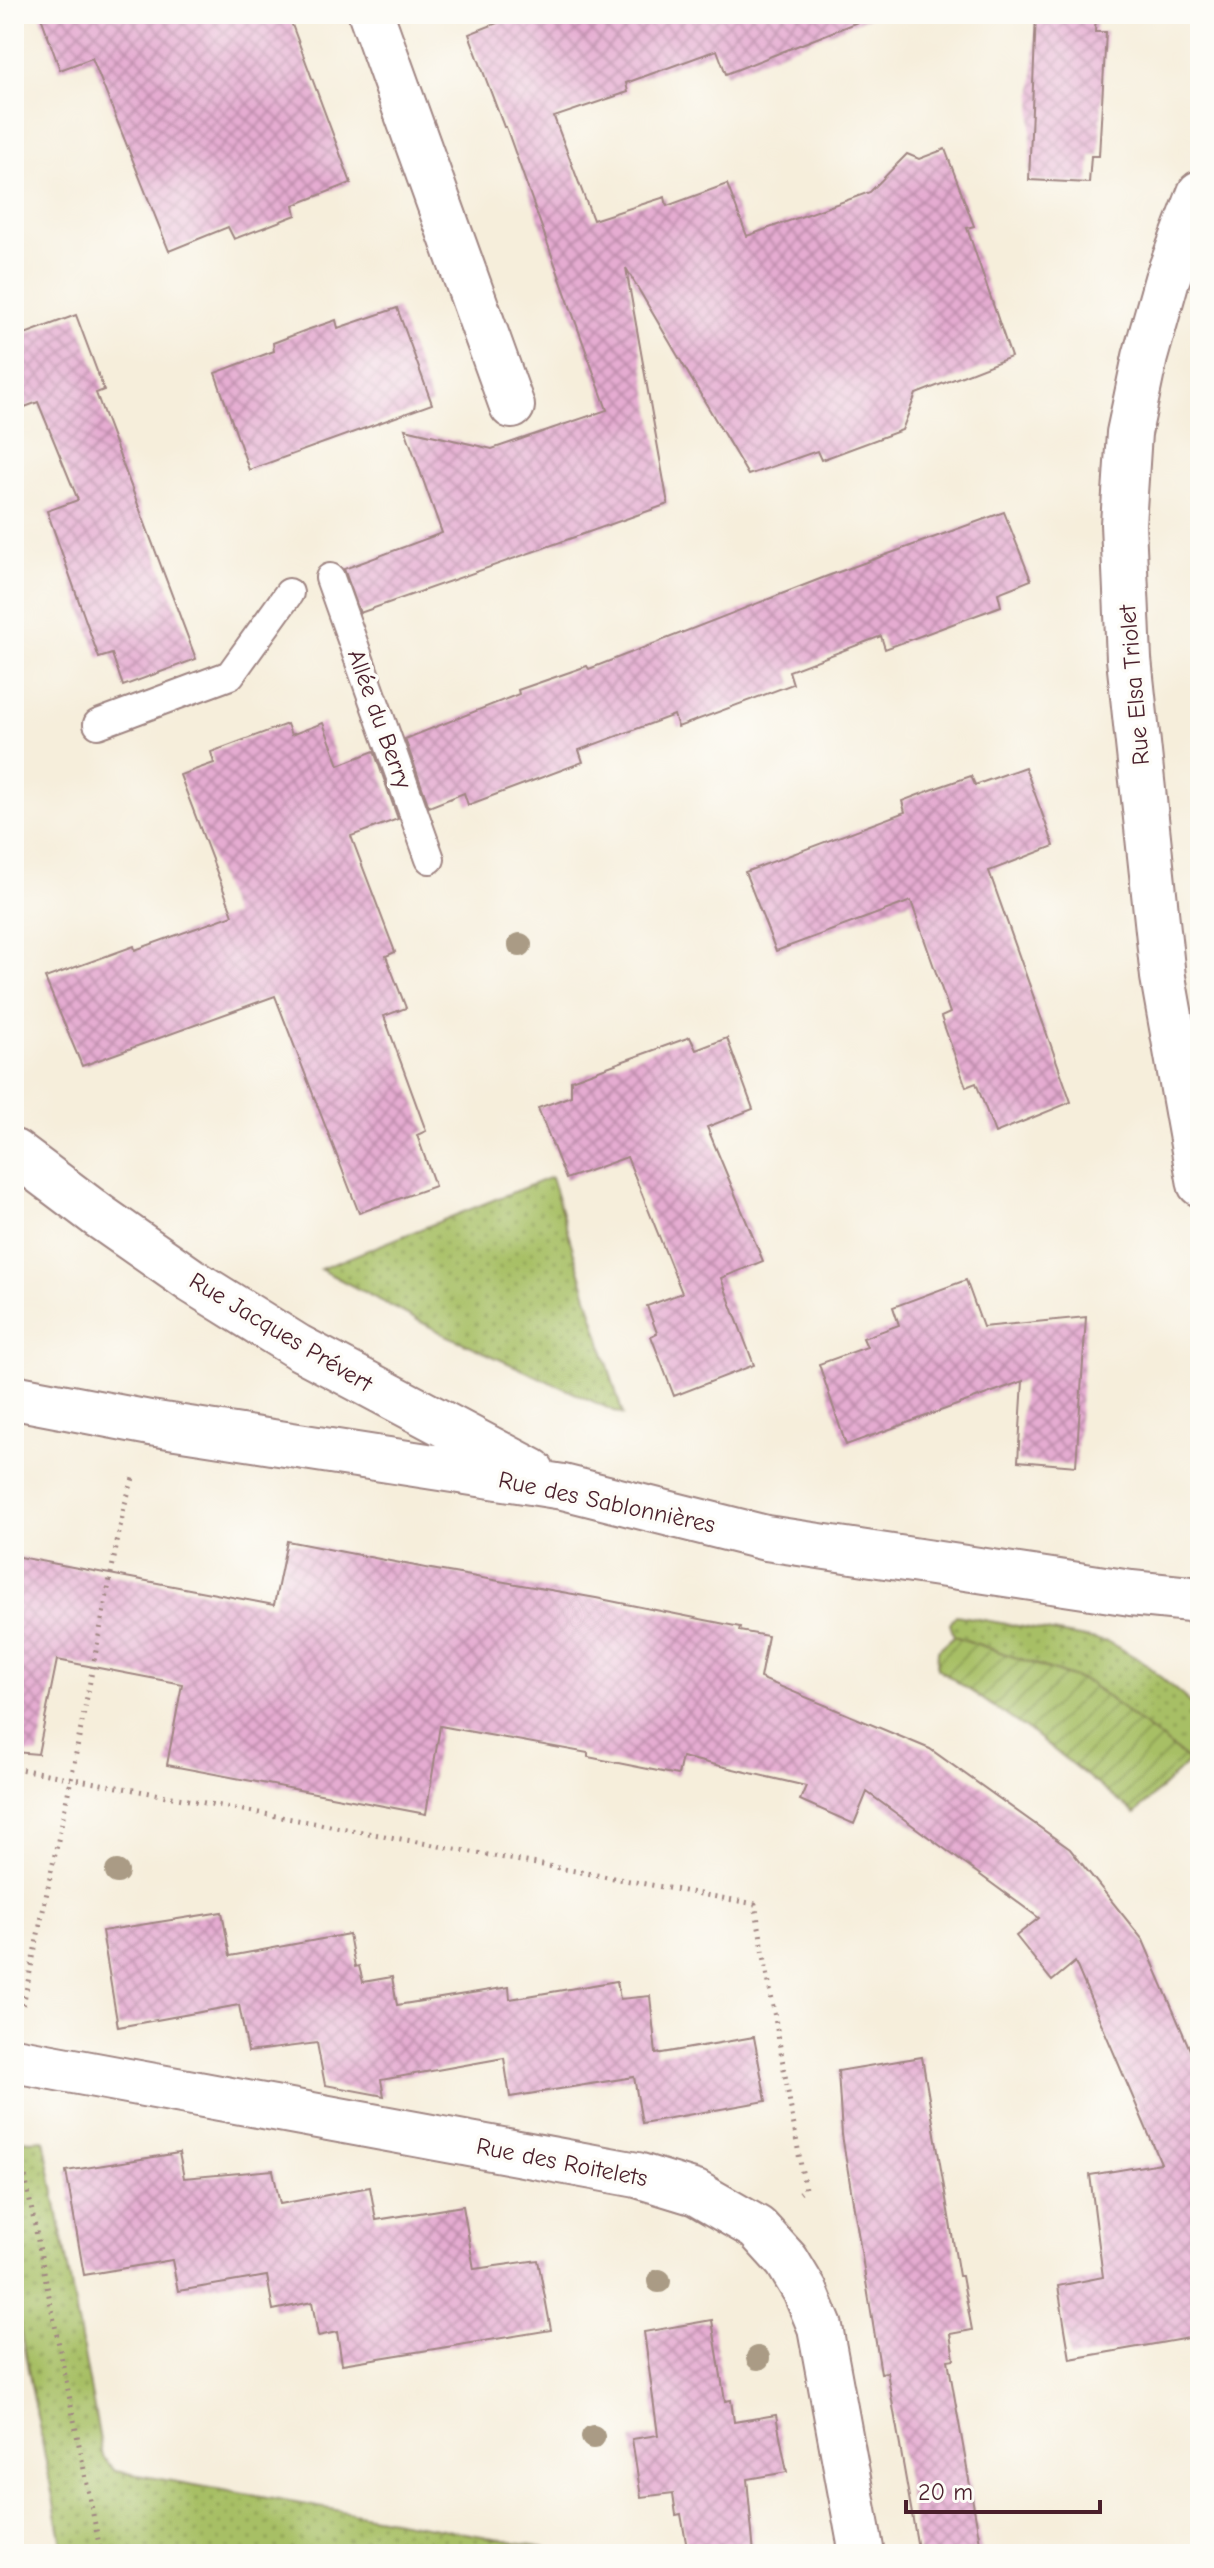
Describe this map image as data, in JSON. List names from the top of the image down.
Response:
{
  "streets": {
    "street": [
      "Rue Elsa Triolet",
      "Rue Jacques Prévert",
      "Rue des Sablonnières",
      "Rue des Roitelets"
    ],
    "lane": ["Allée du Berry"]
  },
  "crossings": [
    ["Rue Jacques Prévert", "Rue des Sablonnières"]
  ],
  "scale_bar": "20 m"
}
